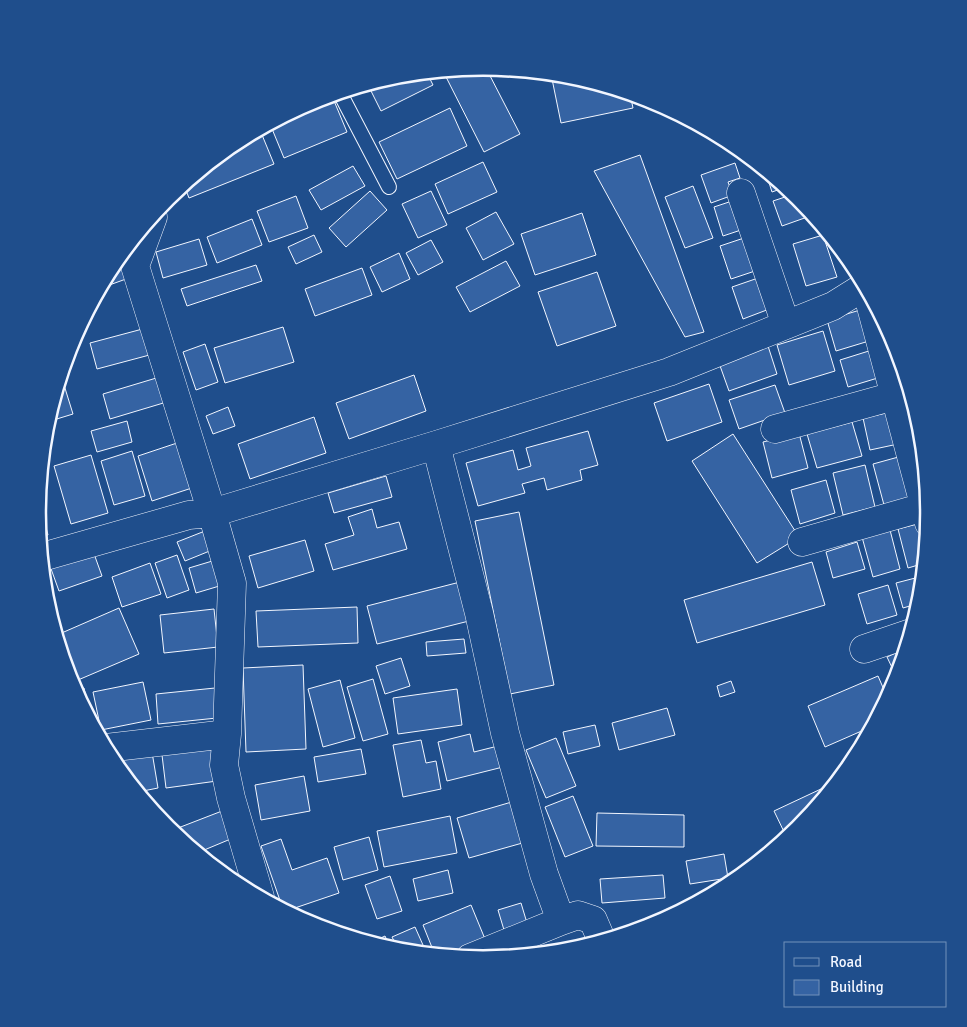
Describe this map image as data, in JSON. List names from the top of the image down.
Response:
{
  "legend": ["Road", "Building"]
}
